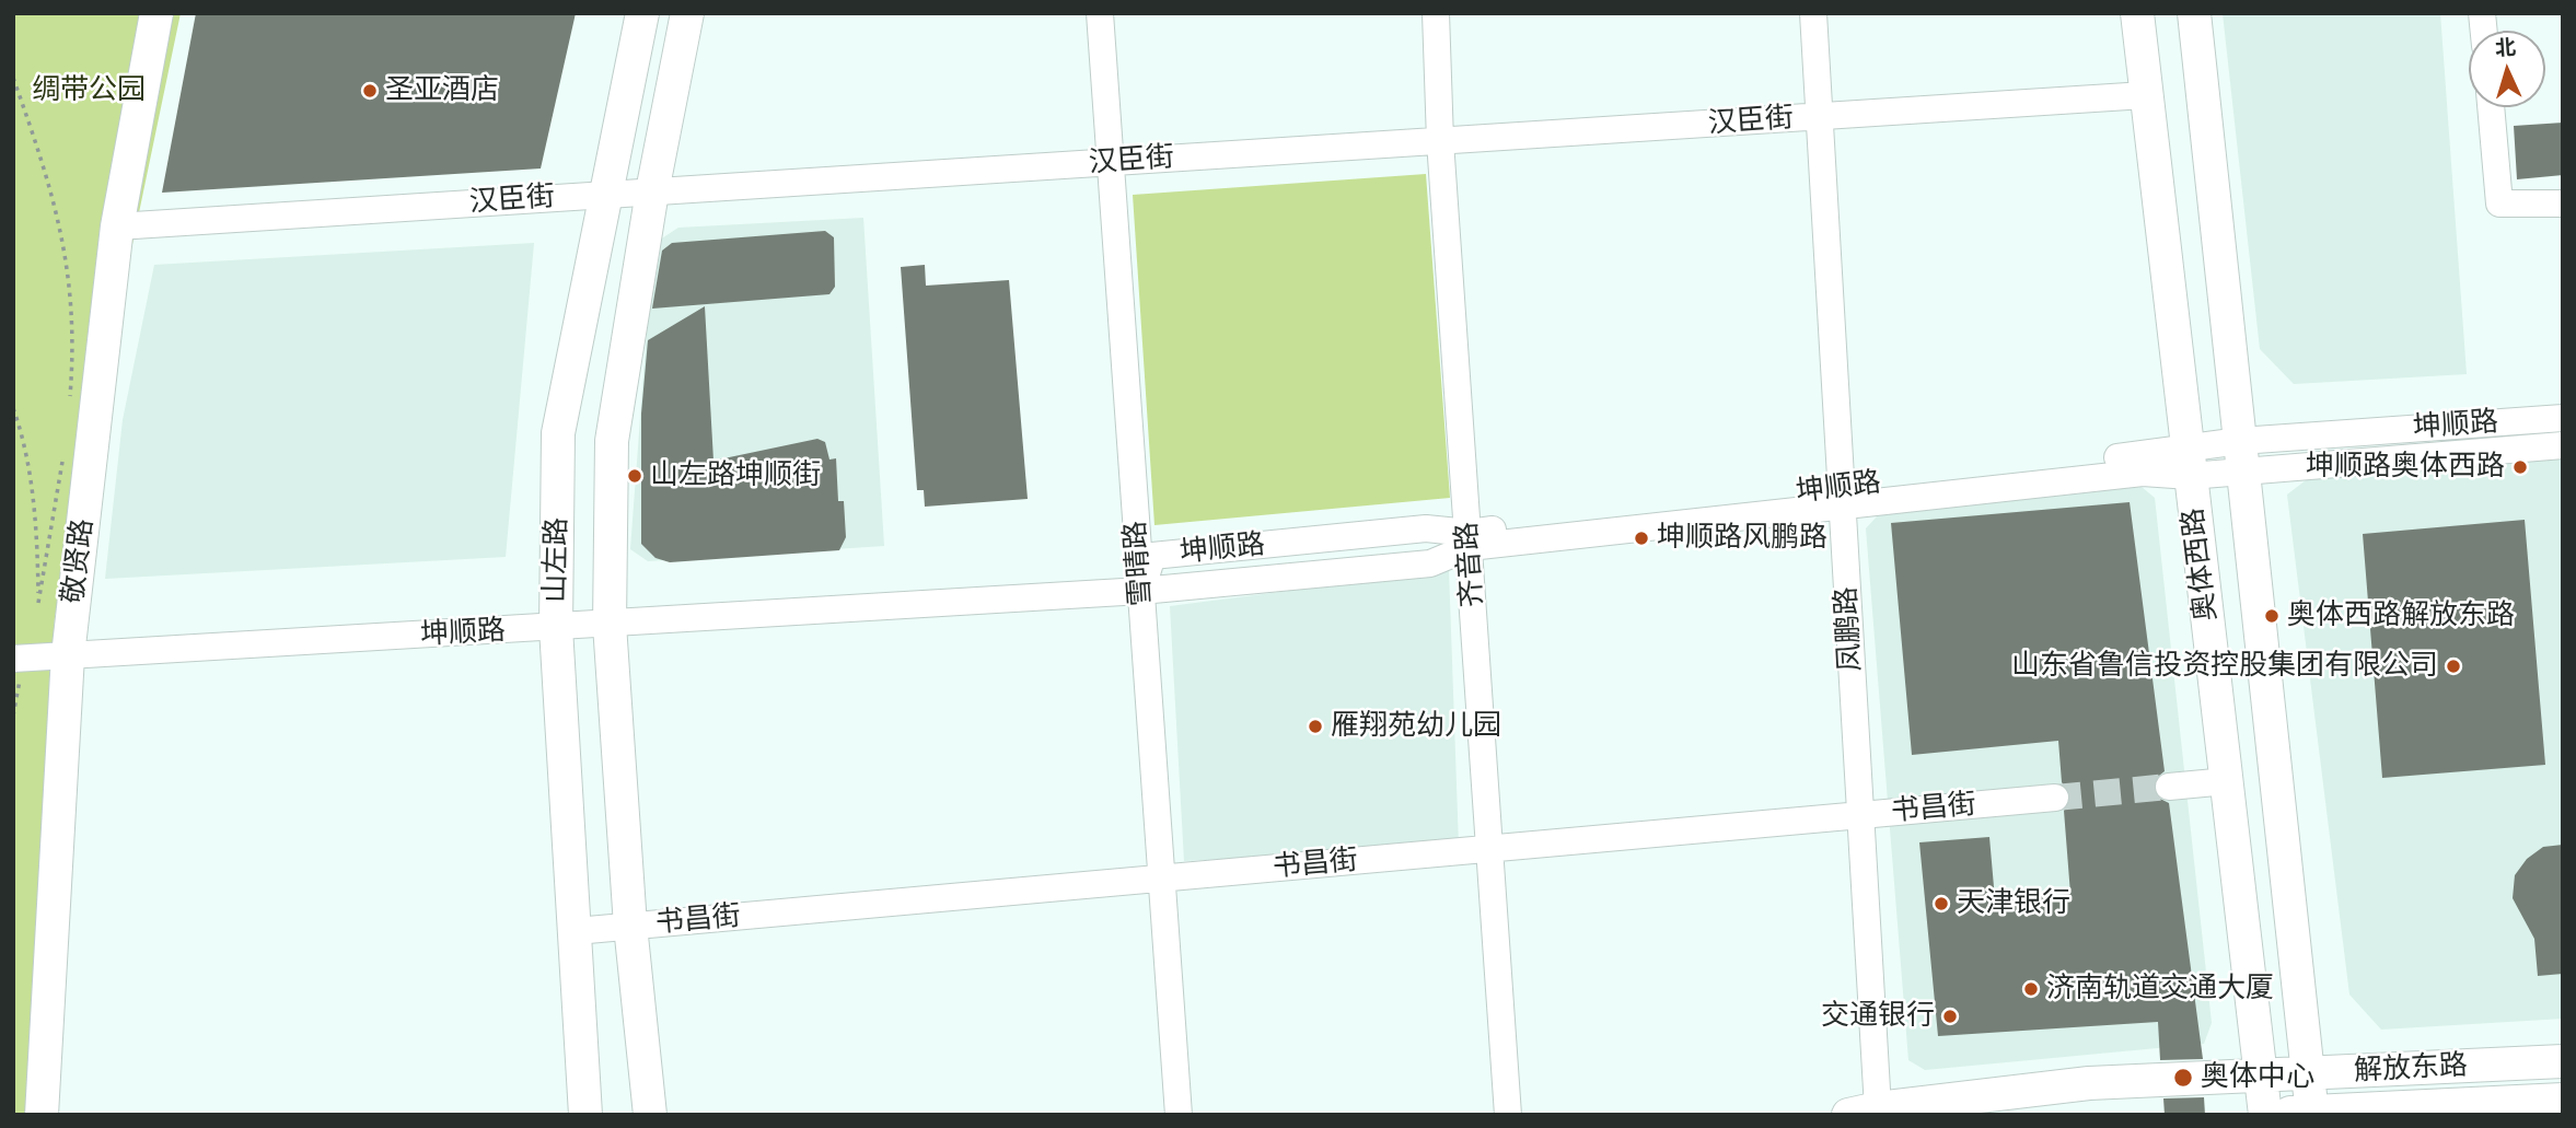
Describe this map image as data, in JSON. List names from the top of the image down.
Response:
{
  "streets": {
    "main road": [
      "山左路",
      "敬贤路",
      "奥体西路",
      "解放东路"
    ],
    "street": [
      "汉臣街",
      "坤顺路",
      "雪晴路",
      "齐音路",
      "凤鹏路",
      "书昌街"
    ]
  },
  "crossings": [
    ["汉臣街", "山左路"],
    ["汉臣街", "敬贤路"],
    ["汉臣街", "雪晴路"],
    ["汉臣街", "齐音路"],
    ["汉臣街", "奥体西路"],
    ["汉臣街", "凤鹏路"],
    ["坤顺路", "山左路"],
    ["坤顺路", "敬贤路"],
    ["坤顺路", "雪晴路"],
    ["坤顺路", "齐音路"],
    ["坤顺路", "奥体西路"],
    ["坤顺路", "凤鹏路"],
    ["山左路", "书昌街"],
    ["雪晴路", "书昌街"],
    ["齐音路", "书昌街"],
    ["奥体西路", "解放东路"],
    ["凤鹏路", "书昌街"],
    ["凤鹏路", "解放东路"]
  ],
  "parks": ["绸带公园"],
  "places": [
    "圣亚酒店",
    "坤顺路奥体西路",
    "山左路坤顺街",
    "坤顺路风鹏路",
    "奥体西路解放东路",
    "山东省鲁信投资控股集团有限公司",
    "雁翔苑幼儿园",
    "天津银行",
    "济南轨道交通大厦",
    "交通银行",
    "奥体中心"
  ],
  "north": "top"
}
